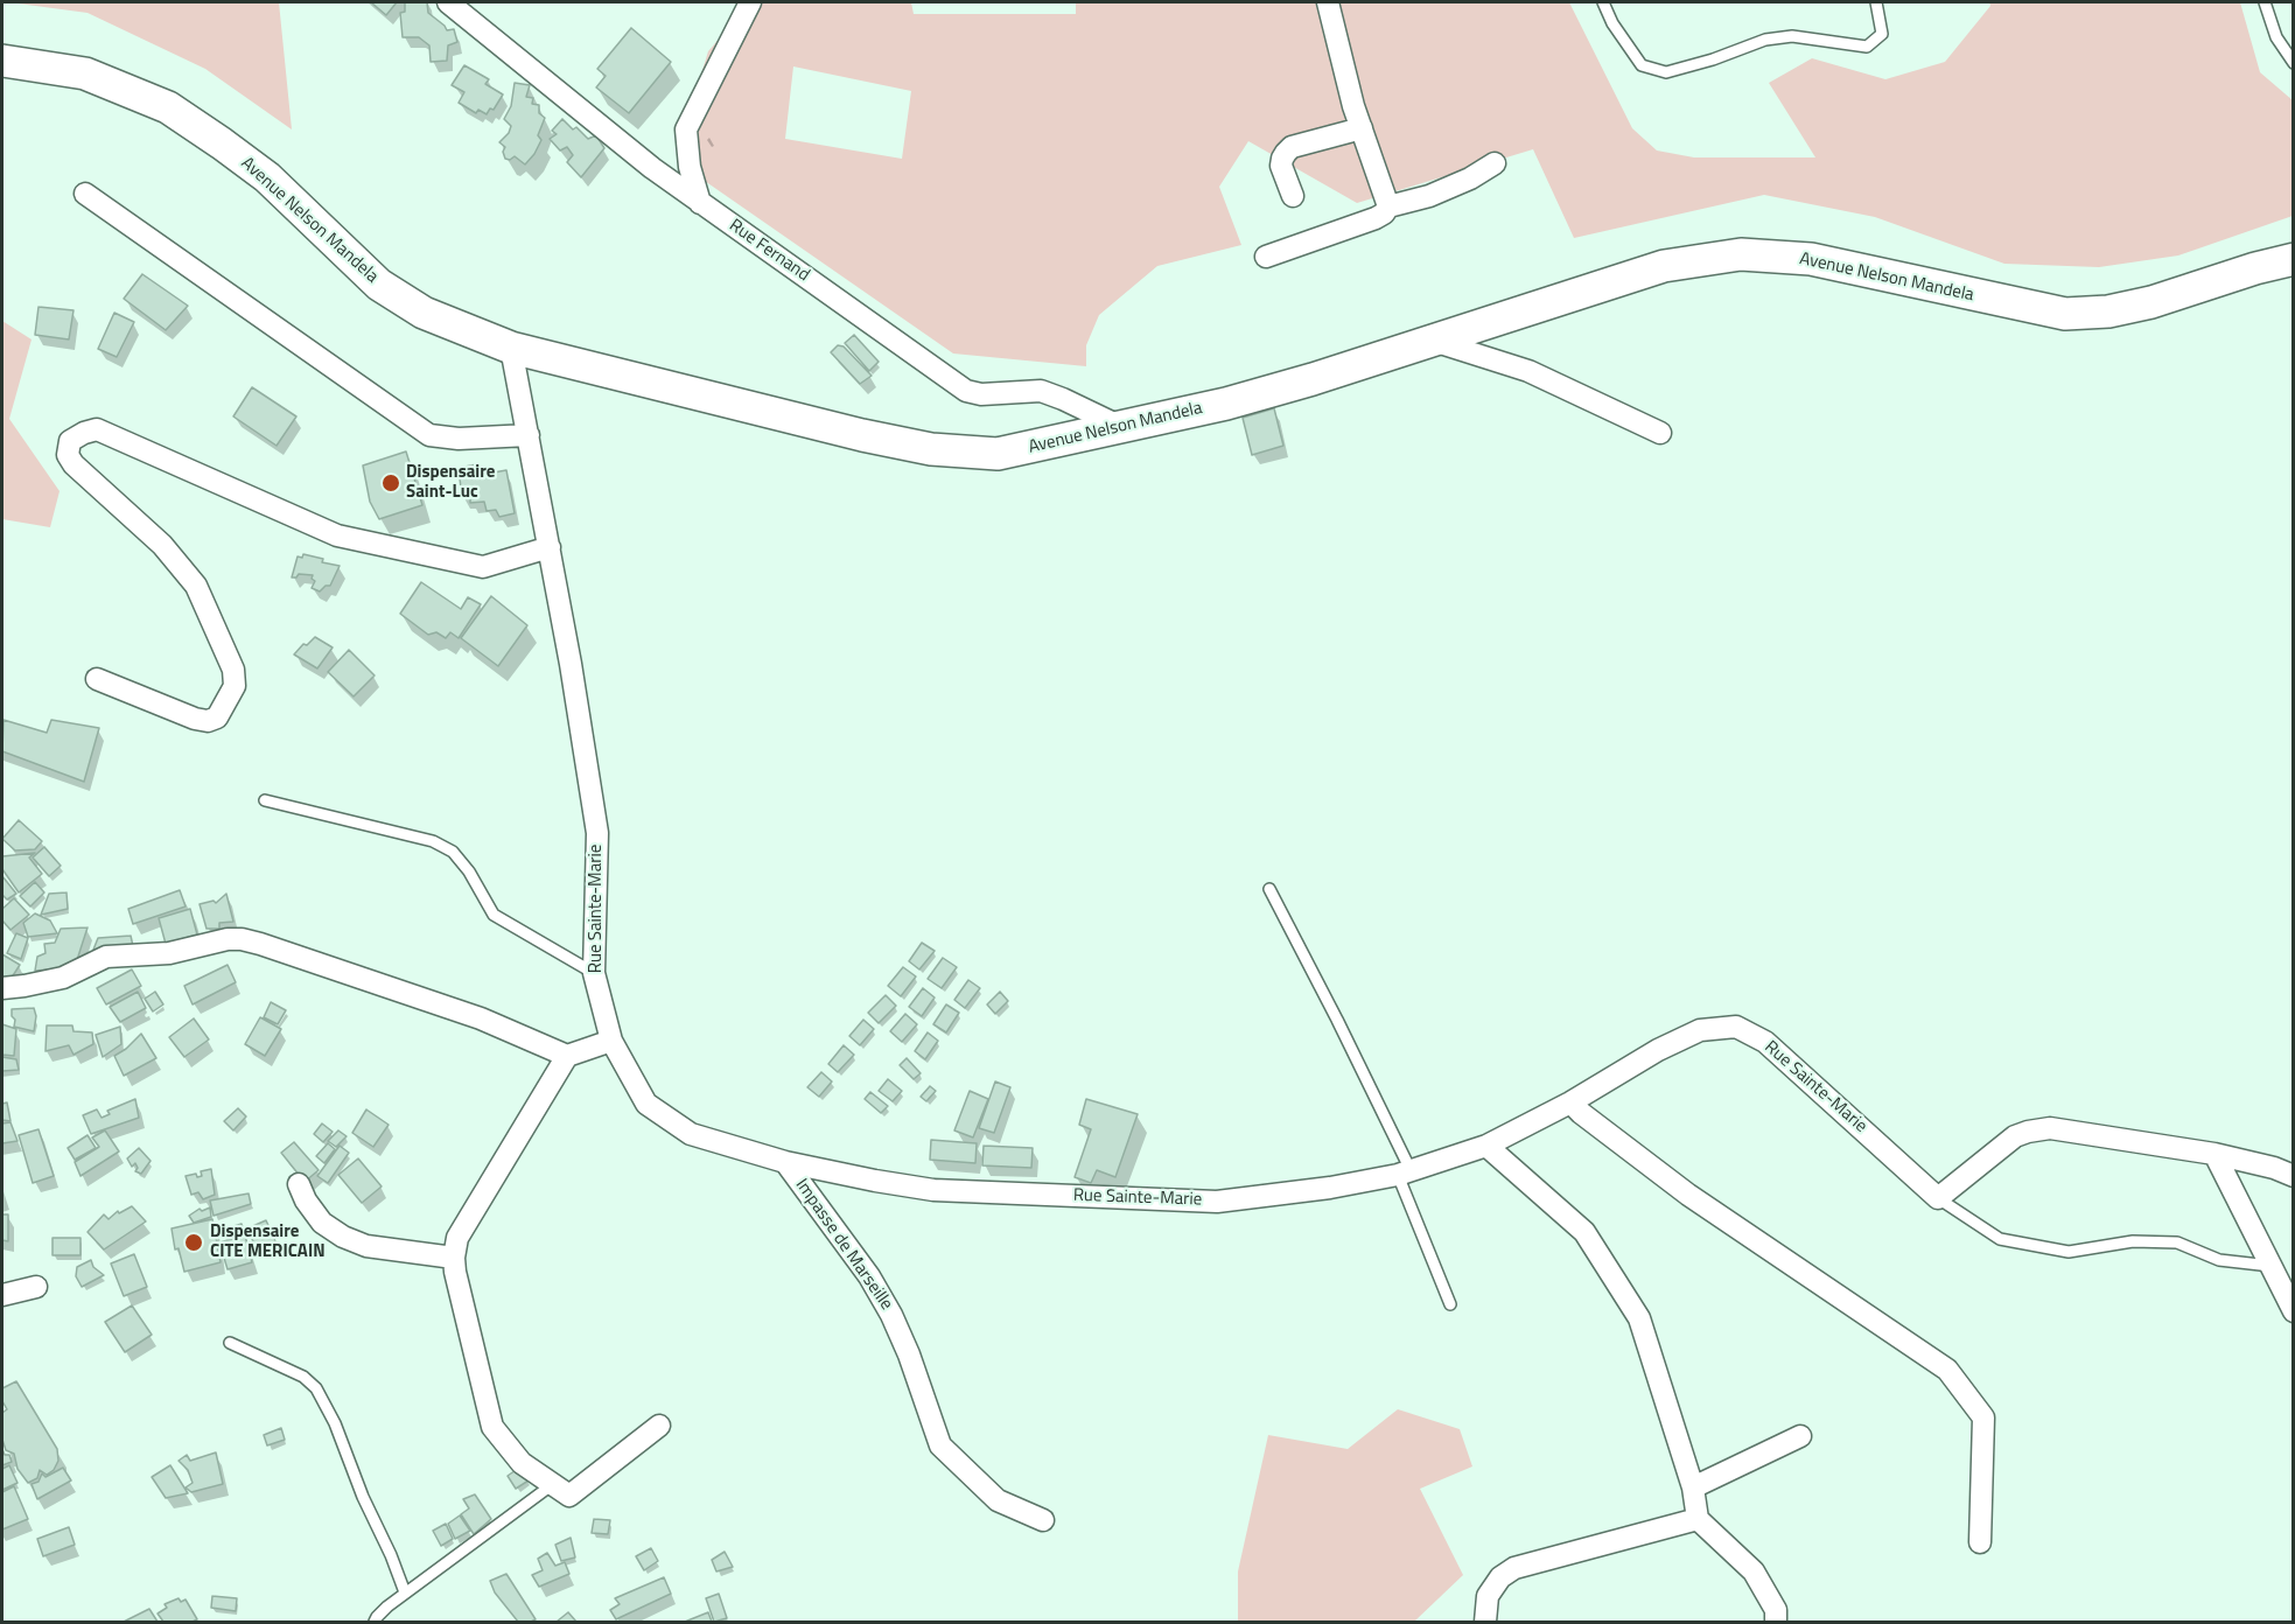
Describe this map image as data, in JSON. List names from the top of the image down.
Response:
{
  "streets": {
    "street": [
      "Avenue Nelson Mandela",
      "Rue Fernand",
      "Rue Sainte-Marie",
      "Impasse de Marseille"
    ]
  },
  "crossings": [
    ["Avenue Nelson Mandela", "Rue Fernand"],
    ["Avenue Nelson Mandela", "Rue Sainte-Marie"],
    ["Rue Sainte-Marie", "Impasse de Marseille"]
  ],
  "places": ["Dispensaire Saint-Luc", "Dispensaire CITE MERICAIN"]
}
